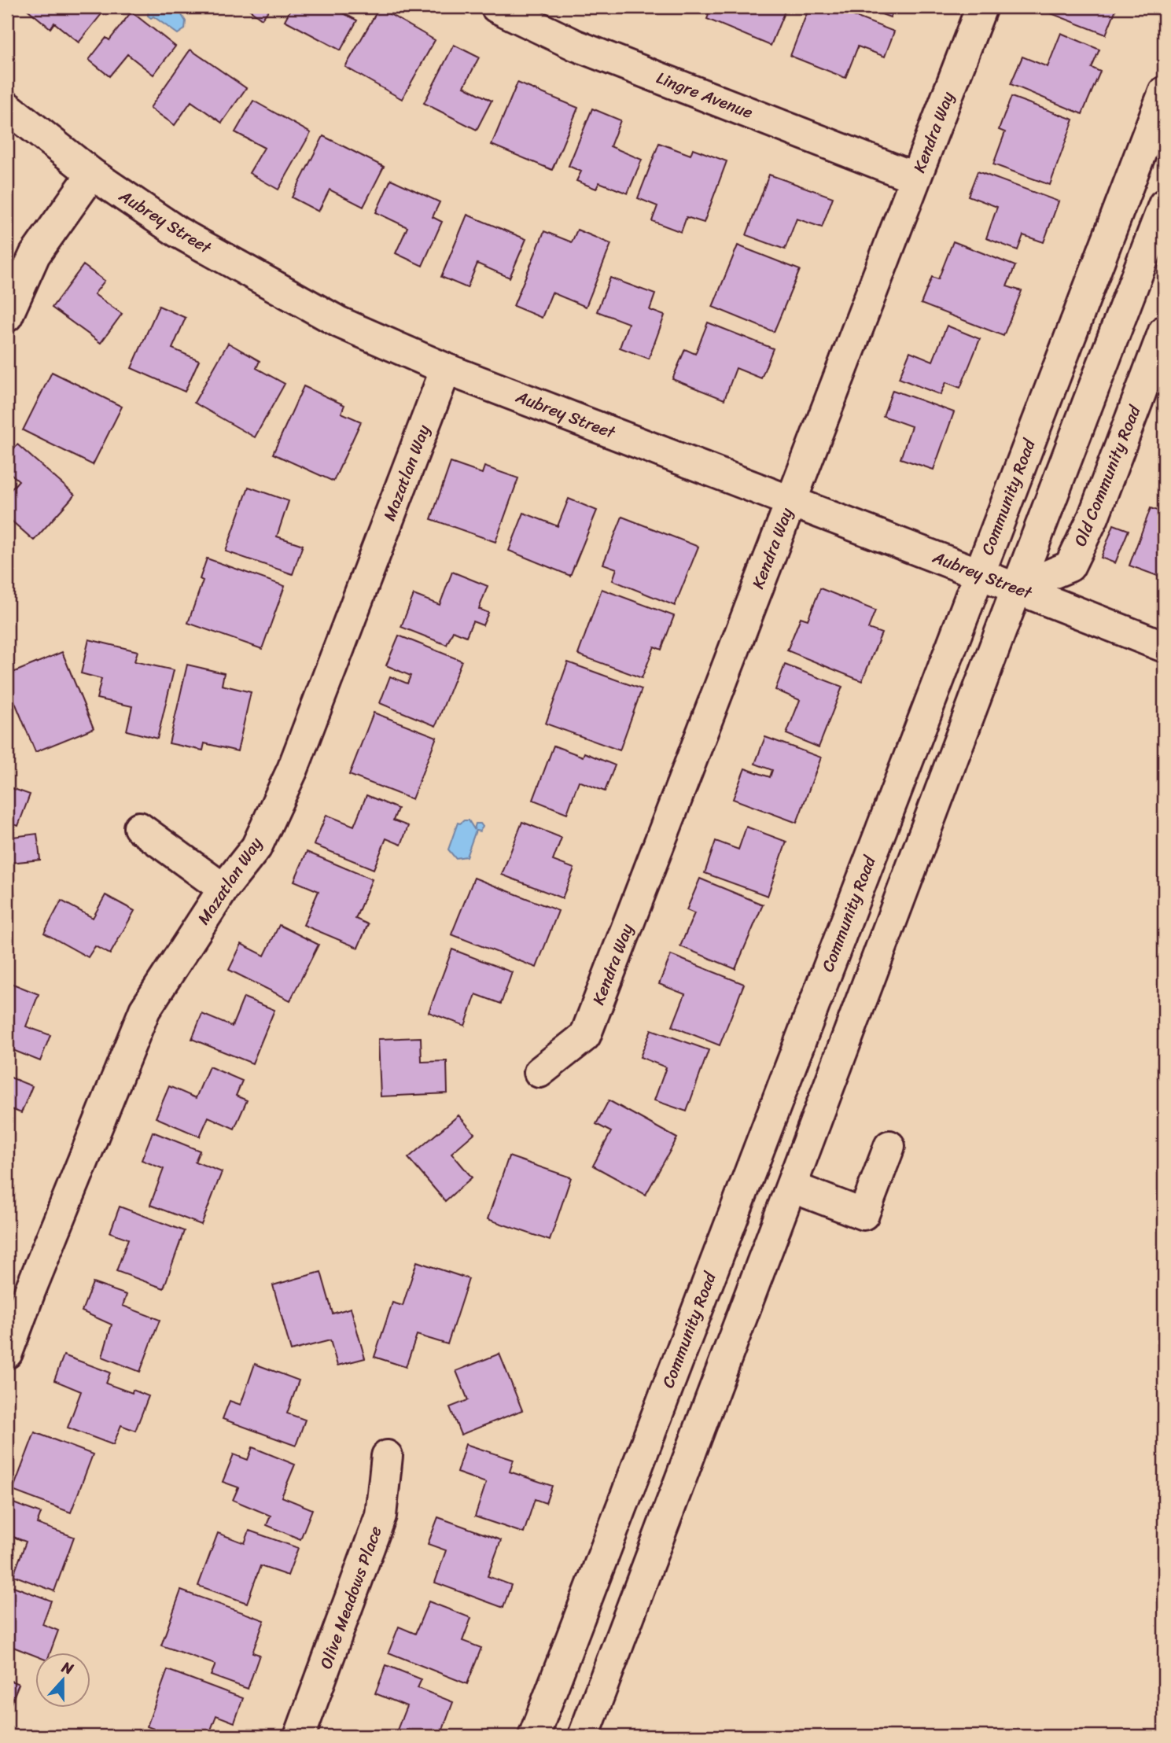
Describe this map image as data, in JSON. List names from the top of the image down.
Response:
{
  "streets": {
    "street": [
      "Lingre Avenue",
      "Kendra Way",
      "Aubrey Street",
      "Mazatlan Way",
      "Old Community Road",
      "Community Road",
      "Olive Meadows Place"
    ]
  },
  "crossings": [
    ["Lingre Avenue", "Kendra Way"],
    ["Kendra Way", "Aubrey Street"],
    ["Aubrey Street", "Mazatlan Way"],
    ["Aubrey Street", "Old Community Road"],
    ["Aubrey Street", "Community Road"]
  ],
  "north": "top"
}
